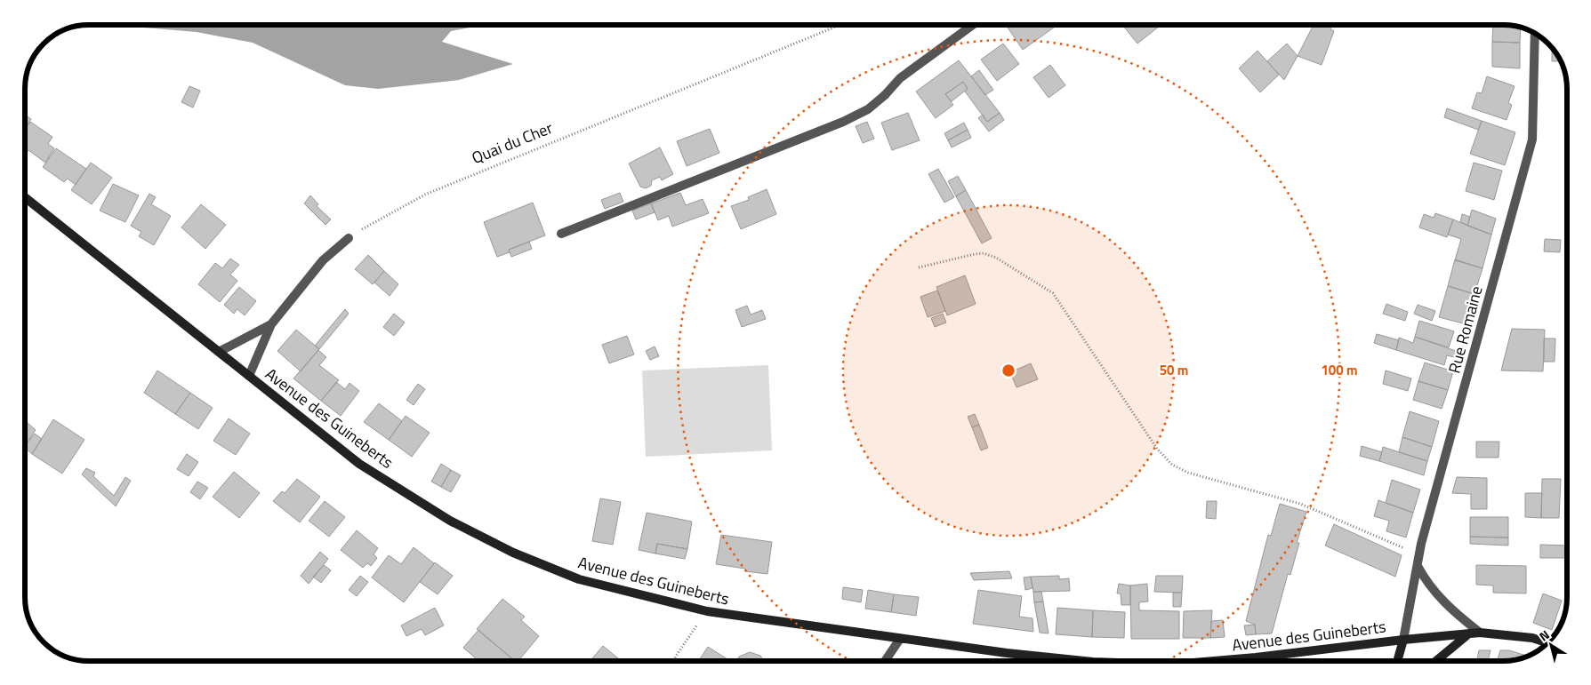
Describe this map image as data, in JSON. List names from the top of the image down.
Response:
{
  "streets": {
    "street": ["Rue Romaine", "Avenue des Guineberts"],
    "path": ["Quai du Cher"]
  },
  "crossings": [
    ["Rue Romaine", "Avenue des Guineberts"]
  ],
  "north": "top left",
  "rings": ["50 m", "100 m"]
}
